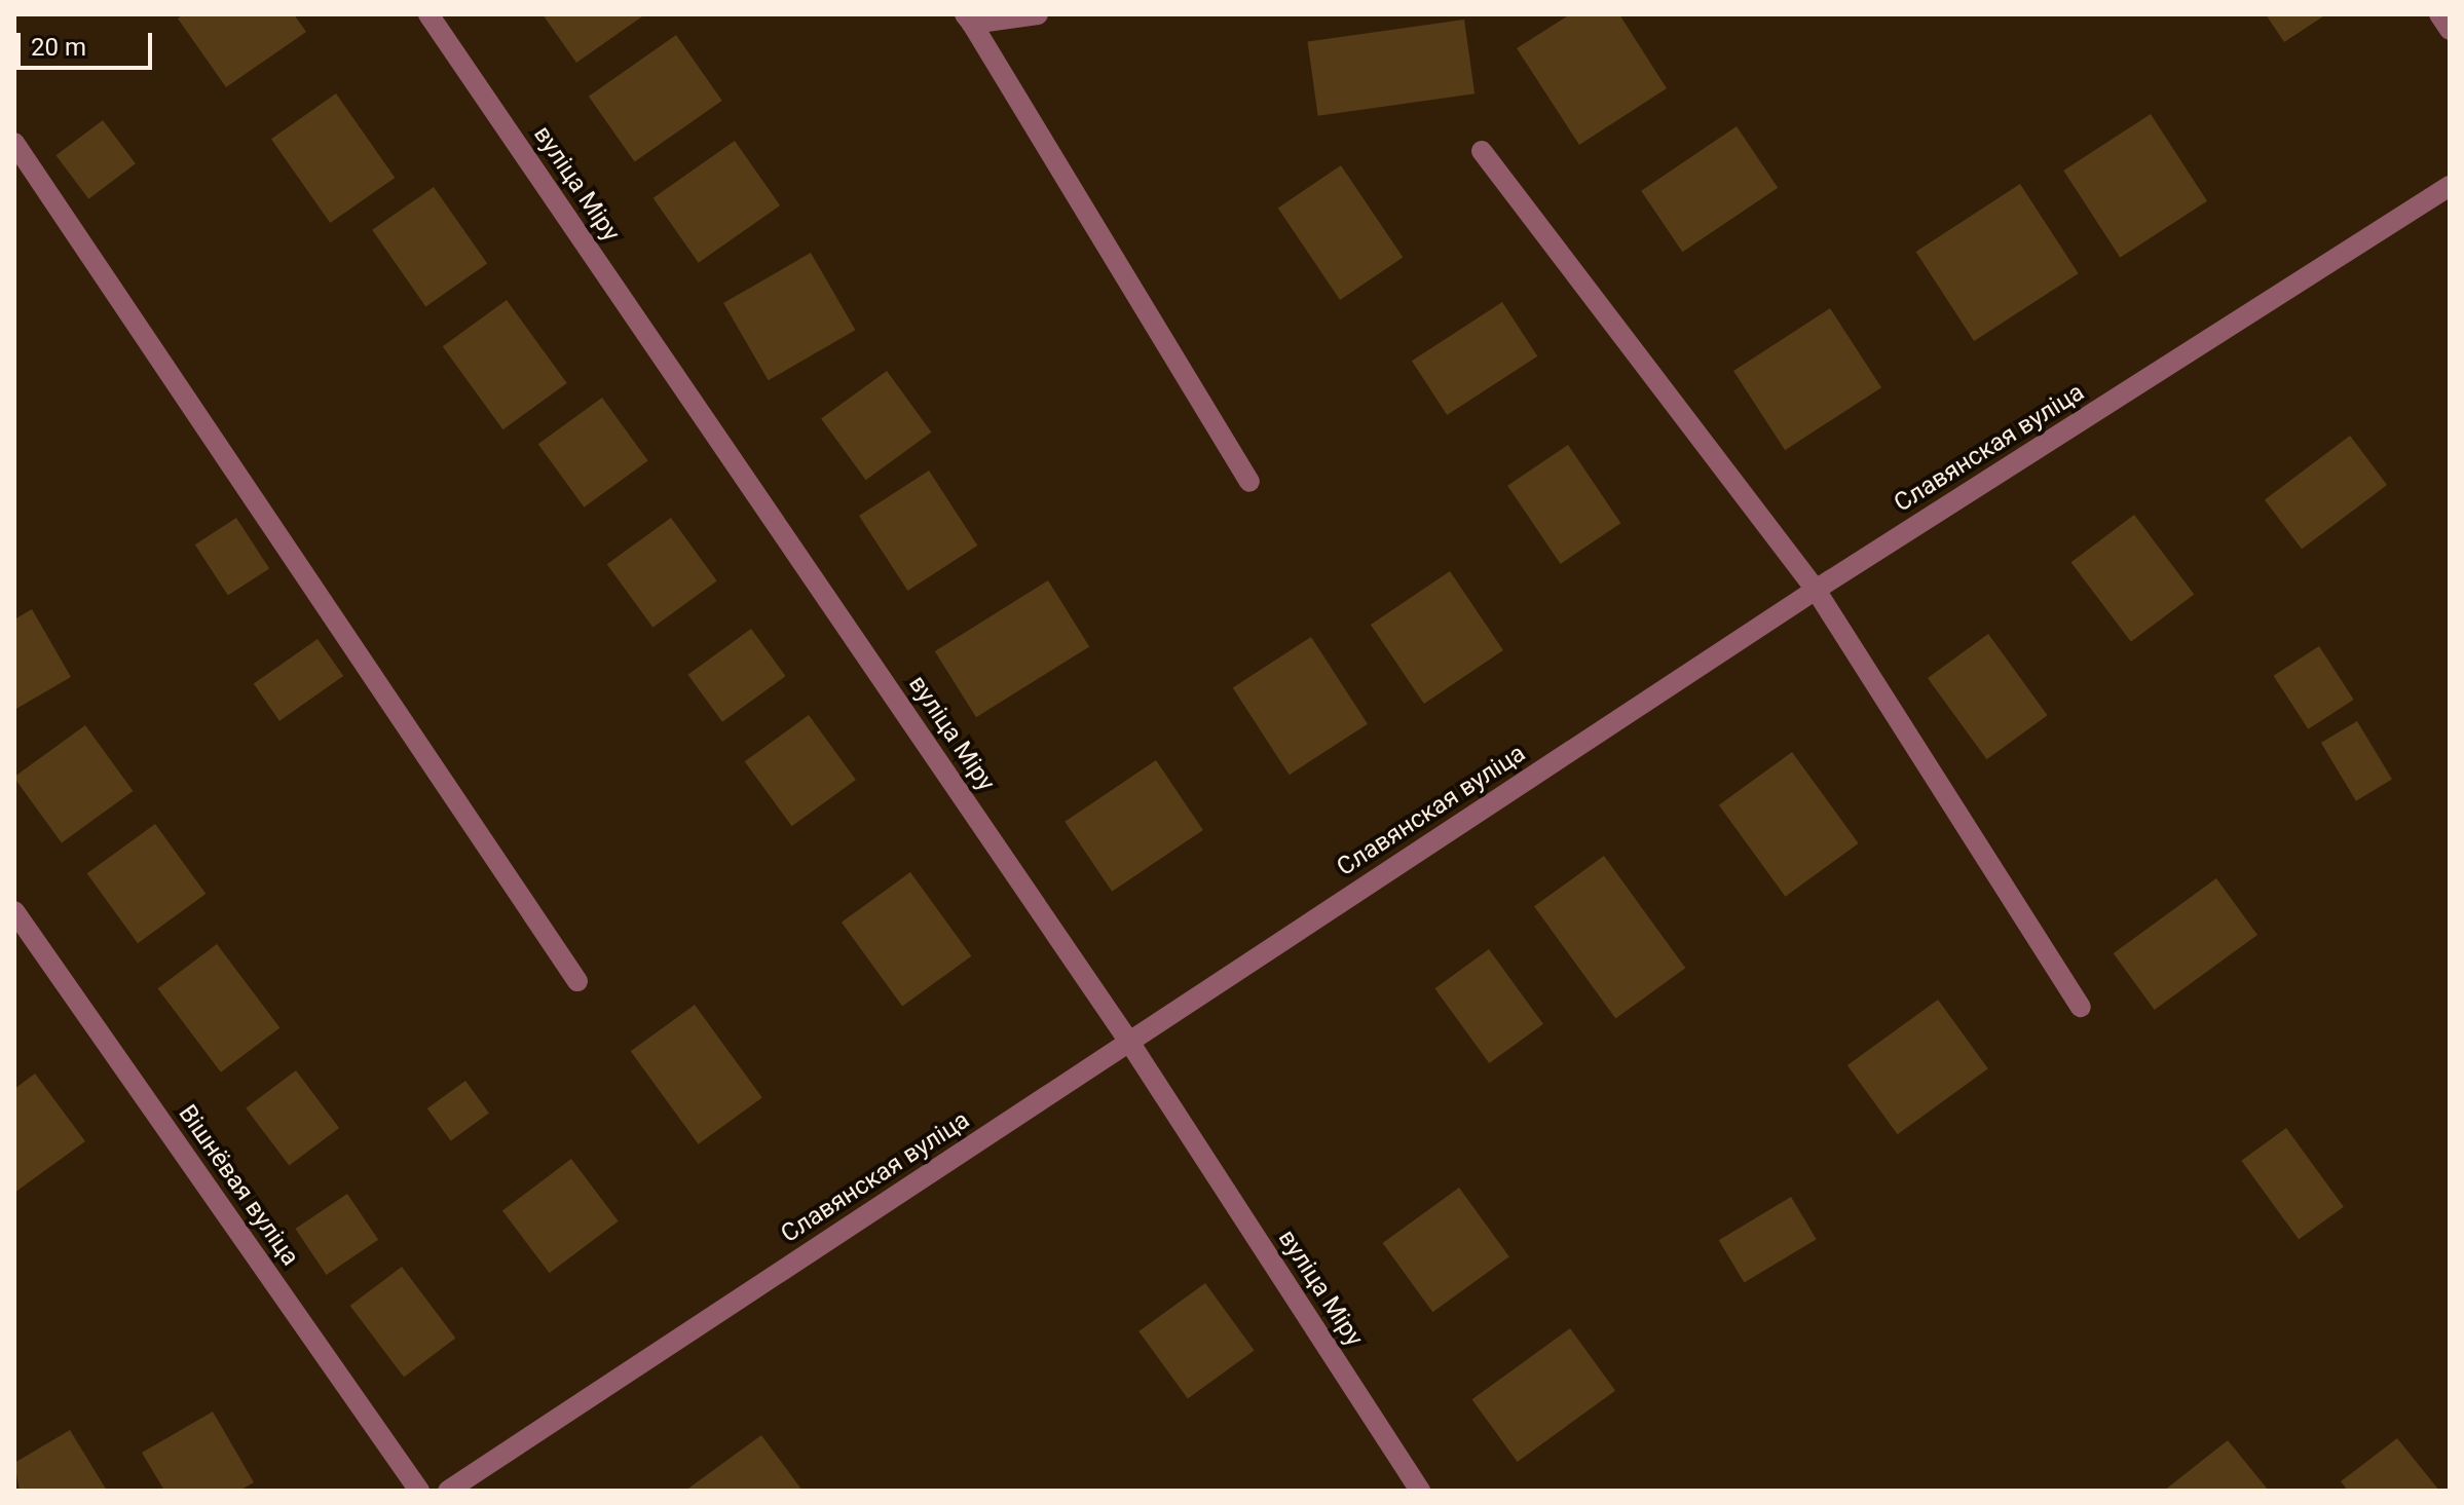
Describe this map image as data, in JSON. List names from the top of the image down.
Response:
{
  "streets": {
    "street": ["вуліца Міру", "Славянская вуліца", "Вішнёвая вуліца"]
  },
  "crossings": [
    ["вуліца Міру", "Славянская вуліца"]
  ],
  "scale_bar": "20 m"
}
